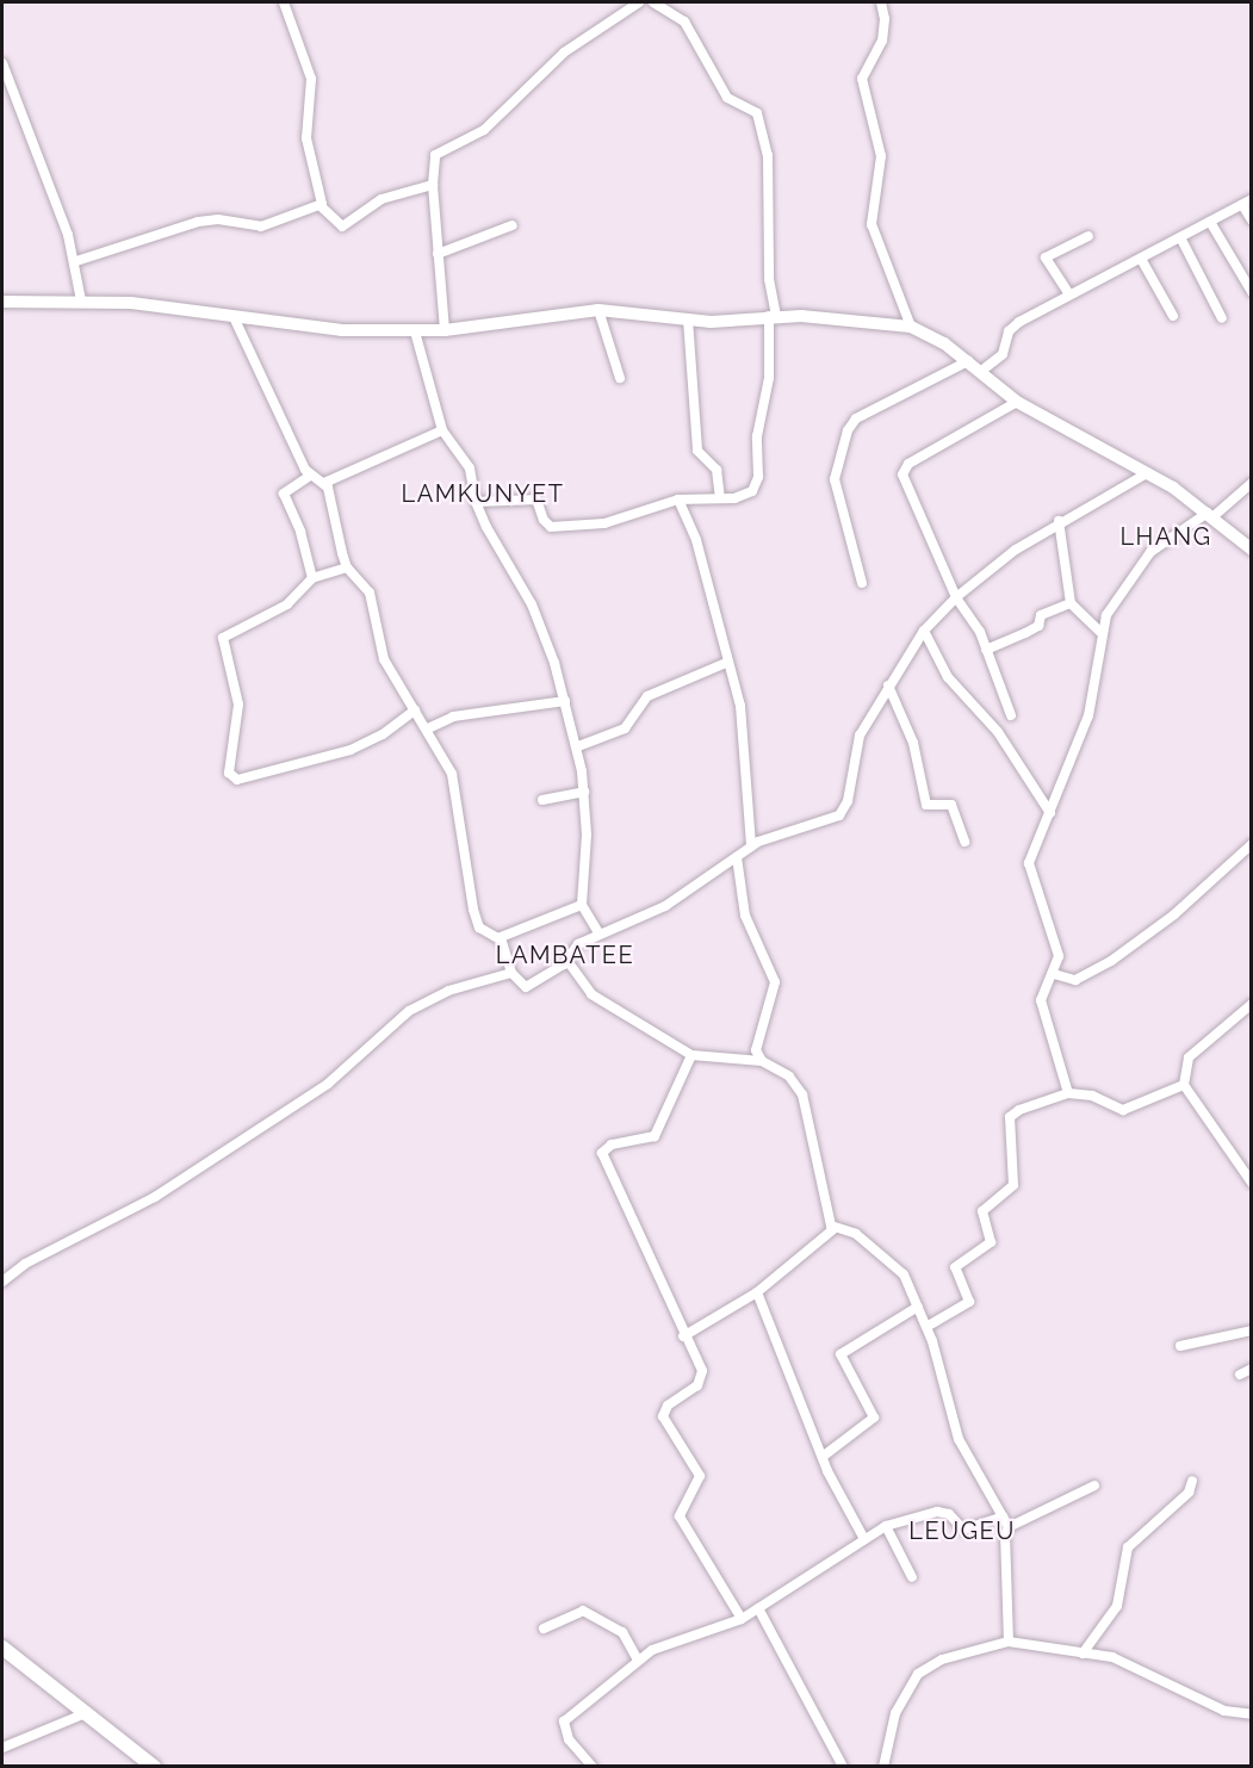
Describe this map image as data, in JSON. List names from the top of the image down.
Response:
{
  "districts": [
    "LAMKUNYET",
    "LHANG",
    "LAMBATEE",
    "LEUGEU"
  ]
}
